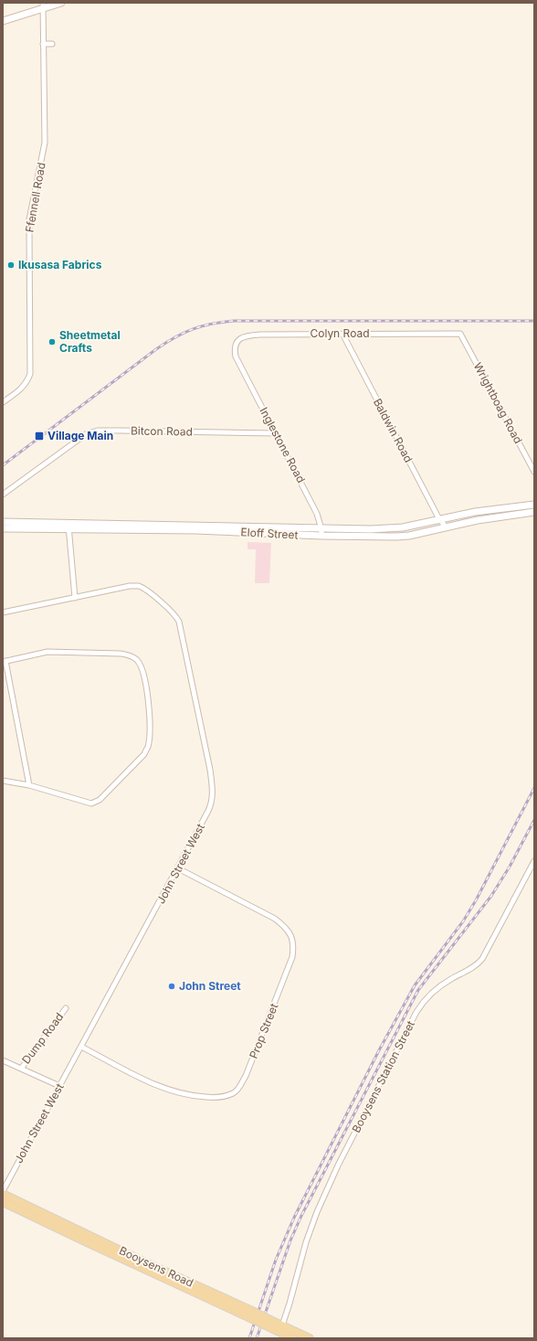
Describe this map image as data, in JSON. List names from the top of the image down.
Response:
{
  "streets": {
    "main road": ["Booysens Road"],
    "street": [
      "Ffennell Road",
      "Colyn Road",
      "Wrightboag Road",
      "Baldwin Road",
      "Bitcon Road",
      "Inglestone Road",
      "Eloff Street",
      "John Street West",
      "Prop Street",
      "Dump Road",
      "Booysens Station Street"
    ]
  },
  "crossings": [
    ["Colyn Road", "Wrightboag Road"],
    ["Colyn Road", "Baldwin Road"],
    ["Colyn Road", "Inglestone Road"],
    ["Baldwin Road", "Eloff Street"],
    ["Bitcon Road", "Inglestone Road"],
    ["Inglestone Road", "Eloff Street"],
    ["John Street West", "Prop Street"],
    ["Booysens Station Street", "Booysens Road"]
  ],
  "places": {
    "other": ["Ikusasa Fabrics", "Sheetmetal Crafts", "John Street"],
    "transit": ["Village Main"]
  }
}
